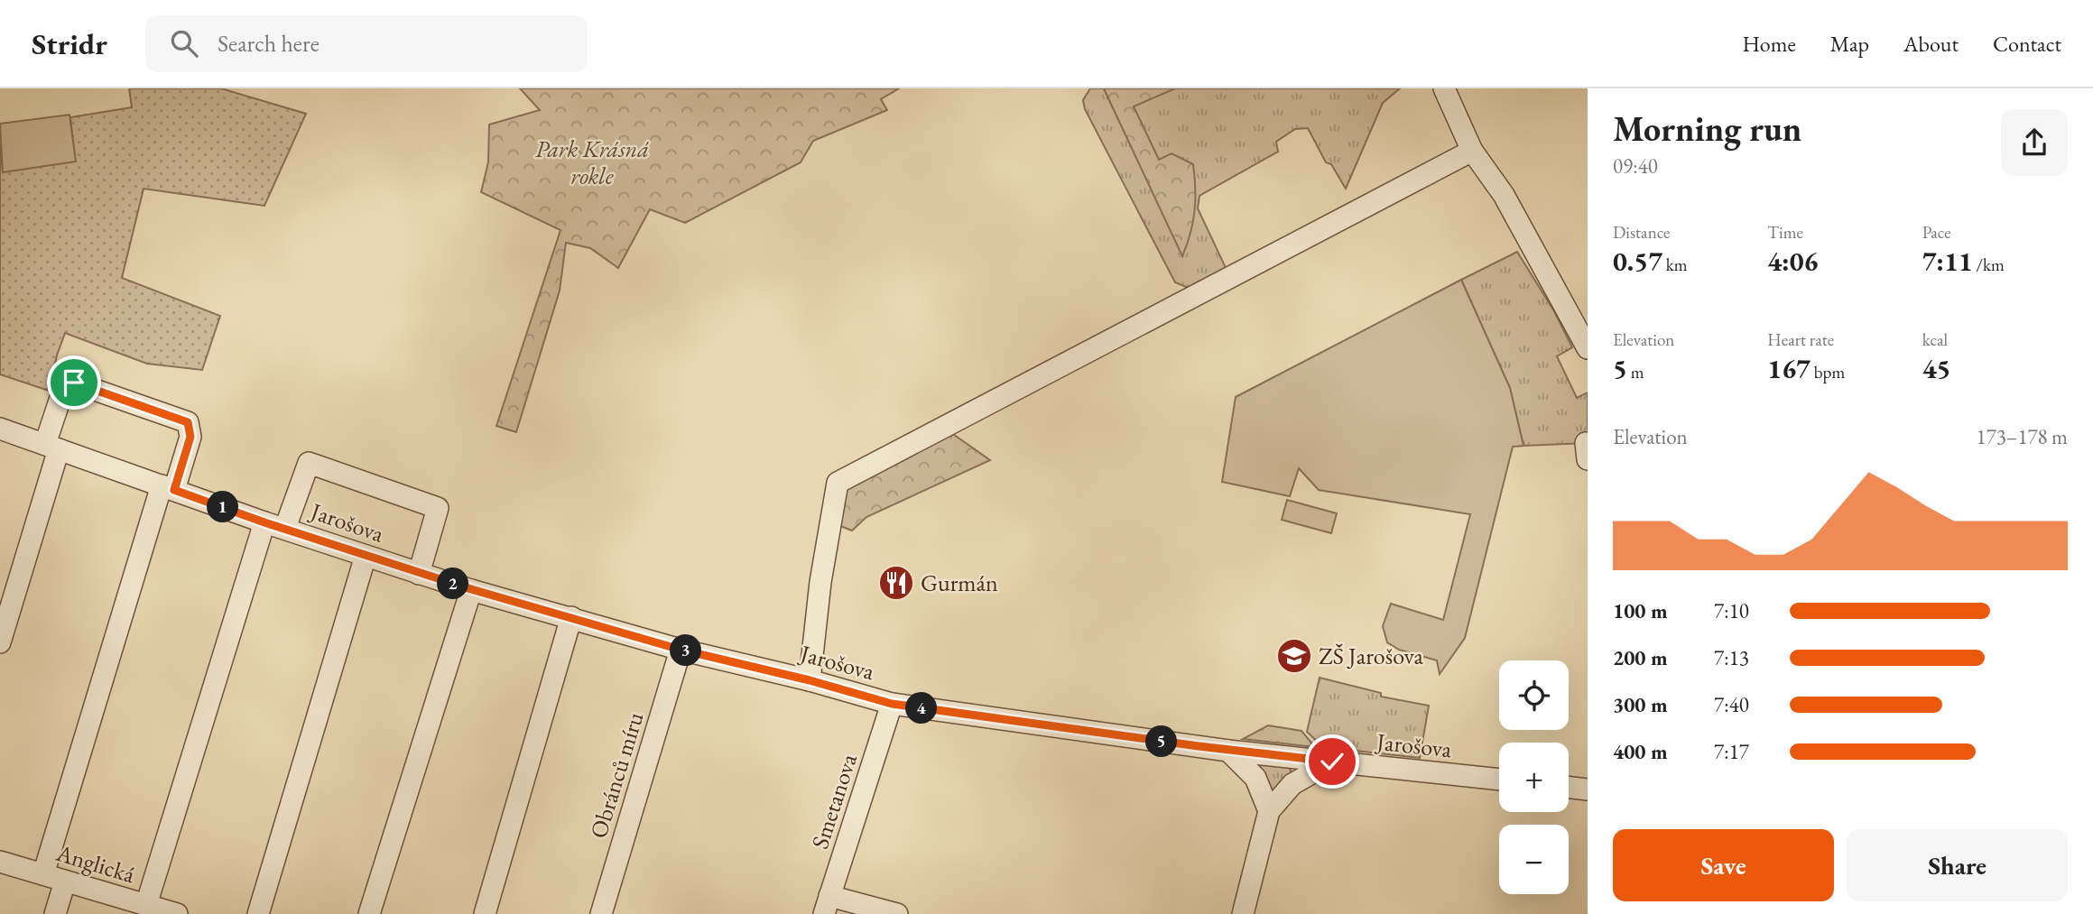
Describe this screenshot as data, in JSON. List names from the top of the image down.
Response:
{
  "streets": {
    "street": [
      "Jarošova",
      "Obránců míru",
      "Smetanova",
      "Anglická"
    ]
  },
  "crossings": [
    ["Jarošova", "Obránců míru"],
    ["Jarošova", "Smetanova"]
  ],
  "parks": ["Park Krásná rokle"],
  "places": {
    "restaurant": ["Gurmán"],
    "school or university": ["ZŠ Jarošova"]
  },
  "page": {
    "header": "Stridr",
    "search": "Search here",
    "nav": [
      "Home",
      "Map",
      "About",
      "Contact"
    ],
    "heading": ["Morning run", "09:40"],
    "stats": [
      ["Distance", "0.57 km"],
      ["Time", "4:06"],
      ["Pace", "7:11 /km"],
      ["Elevation", "5 m"],
      ["Heart rate", "167 bpm"],
      ["kcal", "45"]
    ],
    "chart": ["Elevation", "173–178 m"],
    "pins": [
      "1",
      "2",
      "3",
      "4",
      "5"
    ],
    "list": [
      {
        "name": "100 m",
        "note": "7:10"
      },
      {
        "name": "200 m",
        "note": "7:13"
      },
      {
        "name": "300 m",
        "note": "7:40"
      },
      {
        "name": "400 m",
        "note": "7:17"
      }
    ],
    "map_buttons": ["+", "−"],
    "buttons": ["Save", "Share"]
  }
}
